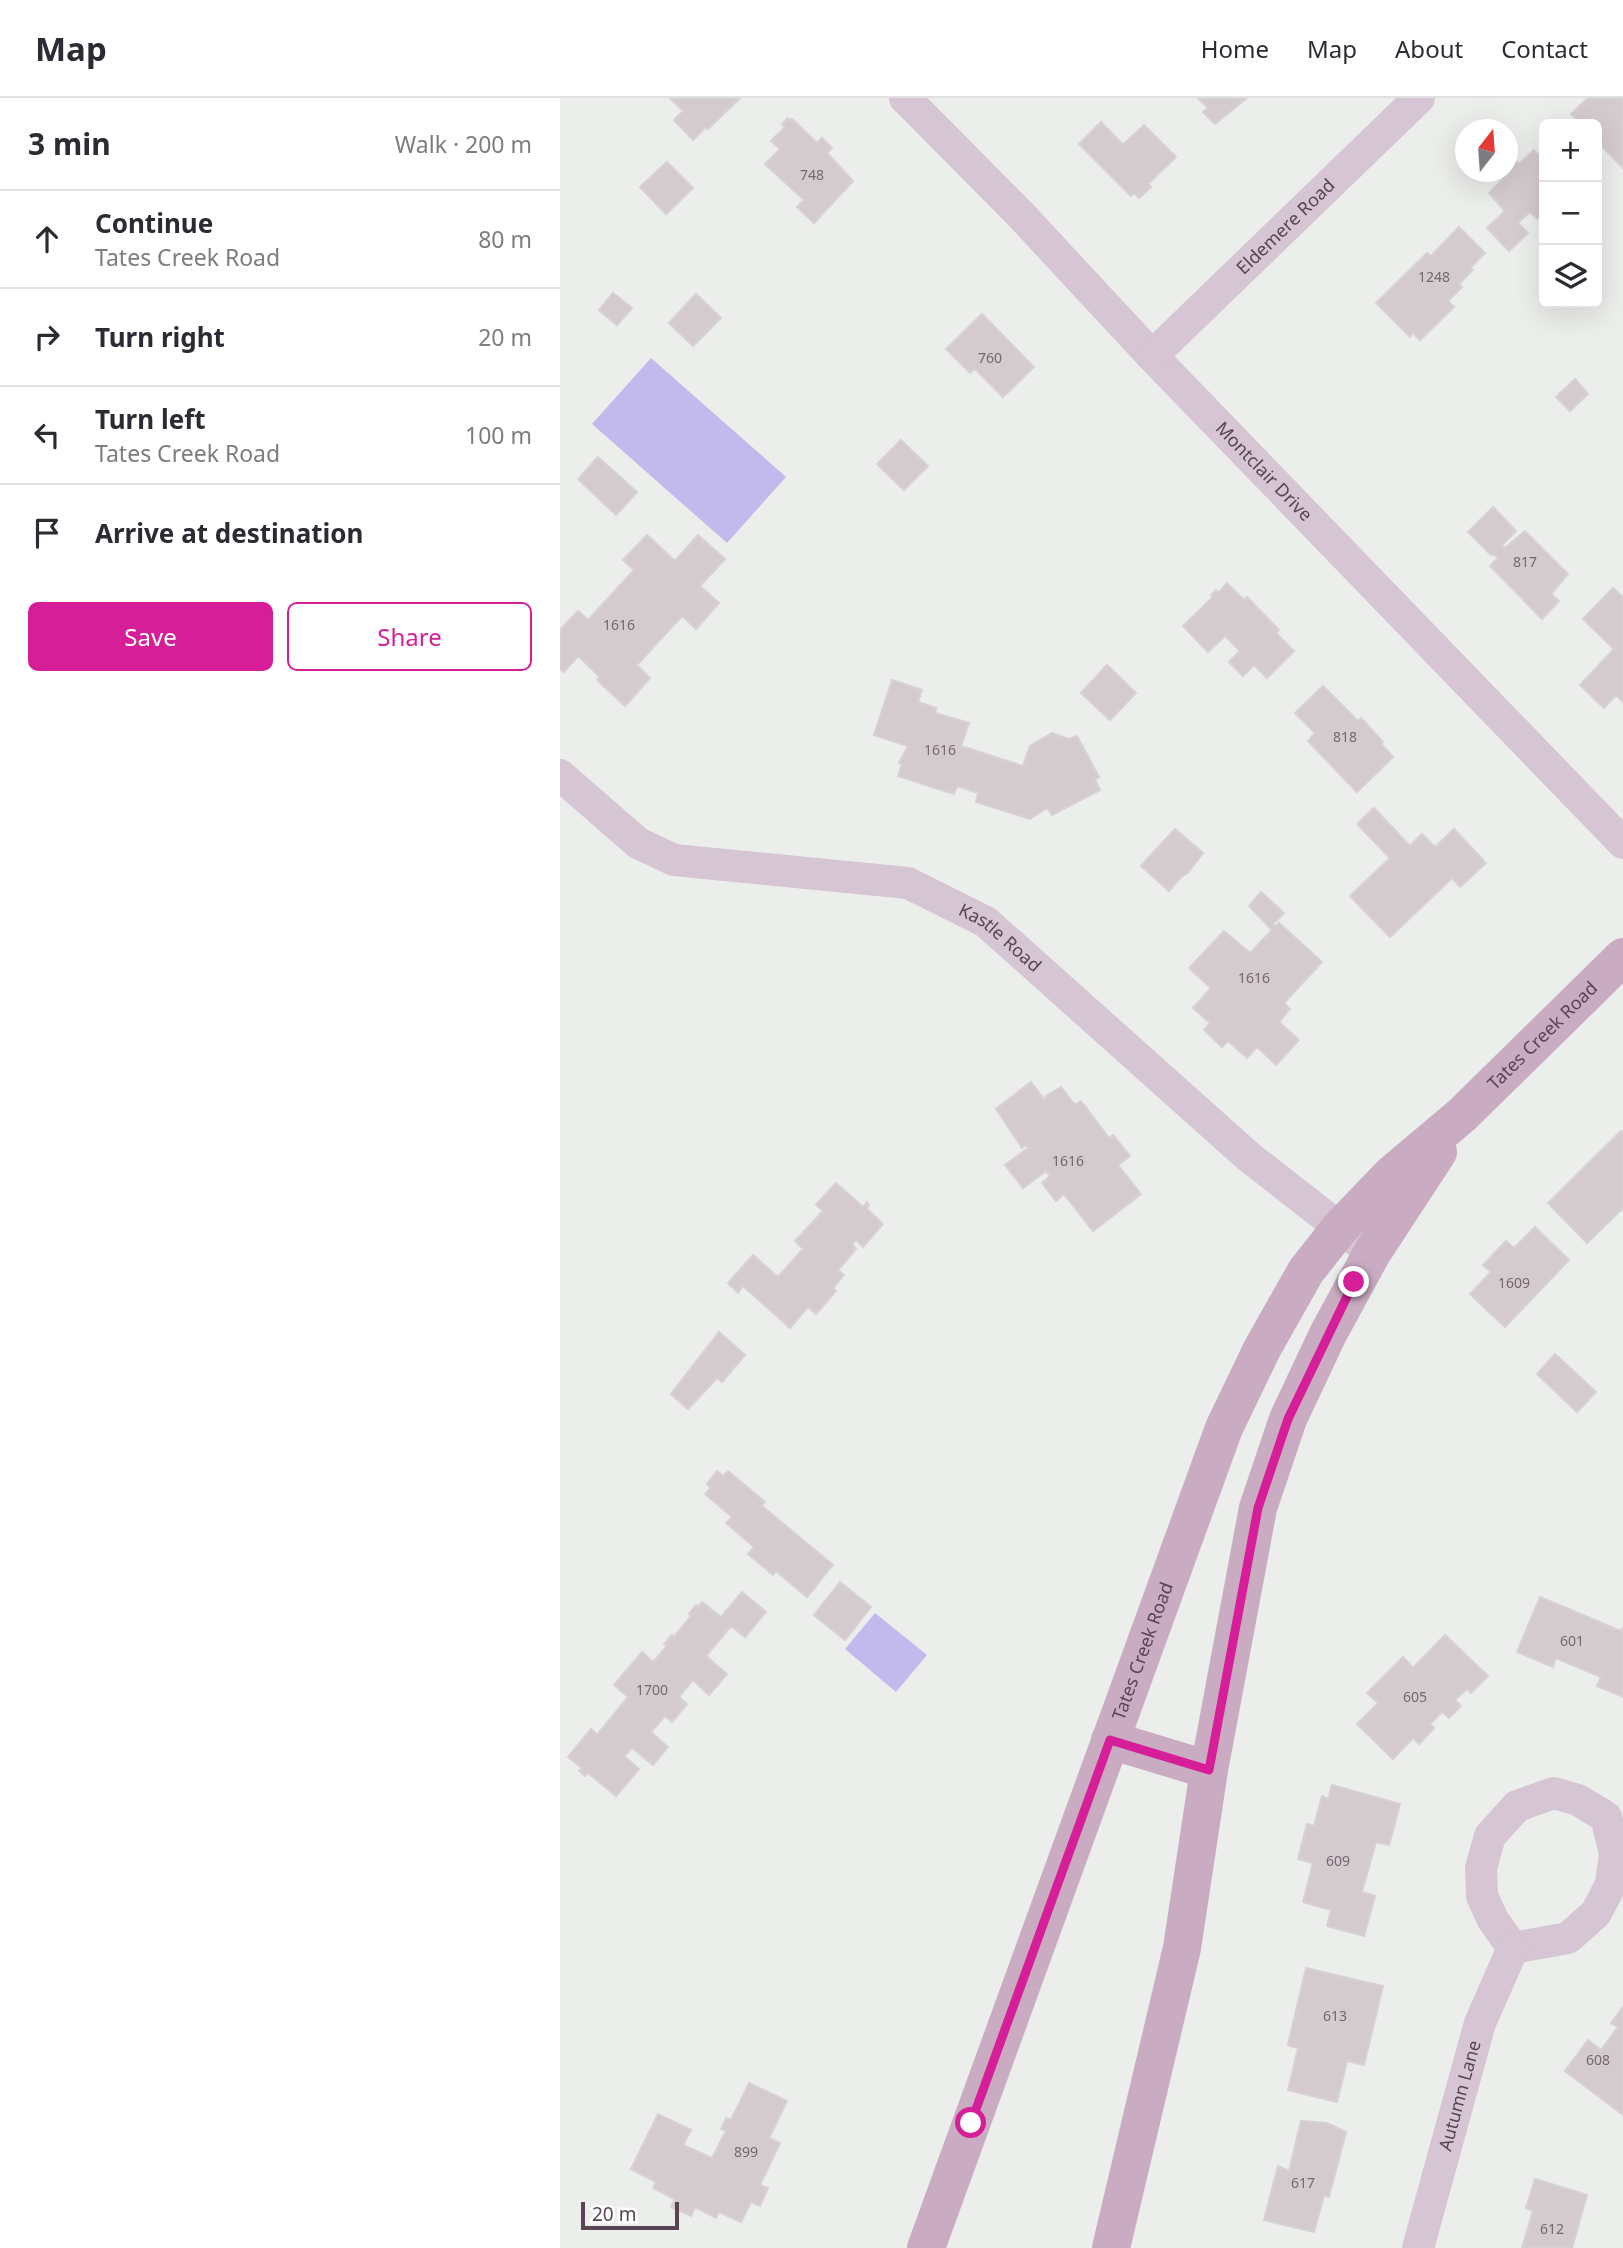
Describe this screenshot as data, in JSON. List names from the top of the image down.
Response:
{
  "streets": {
    "main road": ["Tates Creek Road"],
    "street": [
      "Eldemere Road",
      "Montclair Drive",
      "Kastle Road",
      "Autumn Lane"
    ]
  },
  "crossings": [
    ["Eldemere Road", "Montclair Drive"],
    ["Kastle Road", "Tates Creek Road"]
  ],
  "house_numbers": [
    "748",
    "1248",
    "760",
    "817",
    "1616",
    "818",
    "1616",
    "1616",
    "1616",
    "1609",
    "601",
    "1700",
    "605",
    "609",
    "613",
    "608",
    "899",
    "617",
    "612"
  ],
  "scale_bar": "20 m",
  "north": "top",
  "page": {
    "header": "Map",
    "nav": [
      "Home",
      "Map",
      "About",
      "Contact"
    ],
    "heading": ["3 min", "Walk · 200 m"],
    "map_buttons": ["+", "−"],
    "list": [
      ["Continue", "Tates Creek Road", "80 m"],
      ["Turn right", "20 m"],
      ["Turn left", "Tates Creek Road", "100 m"],
      "Arrive at destination"
    ],
    "buttons": ["Save", "Share"],
    "scale": "20 m"
  }
}
